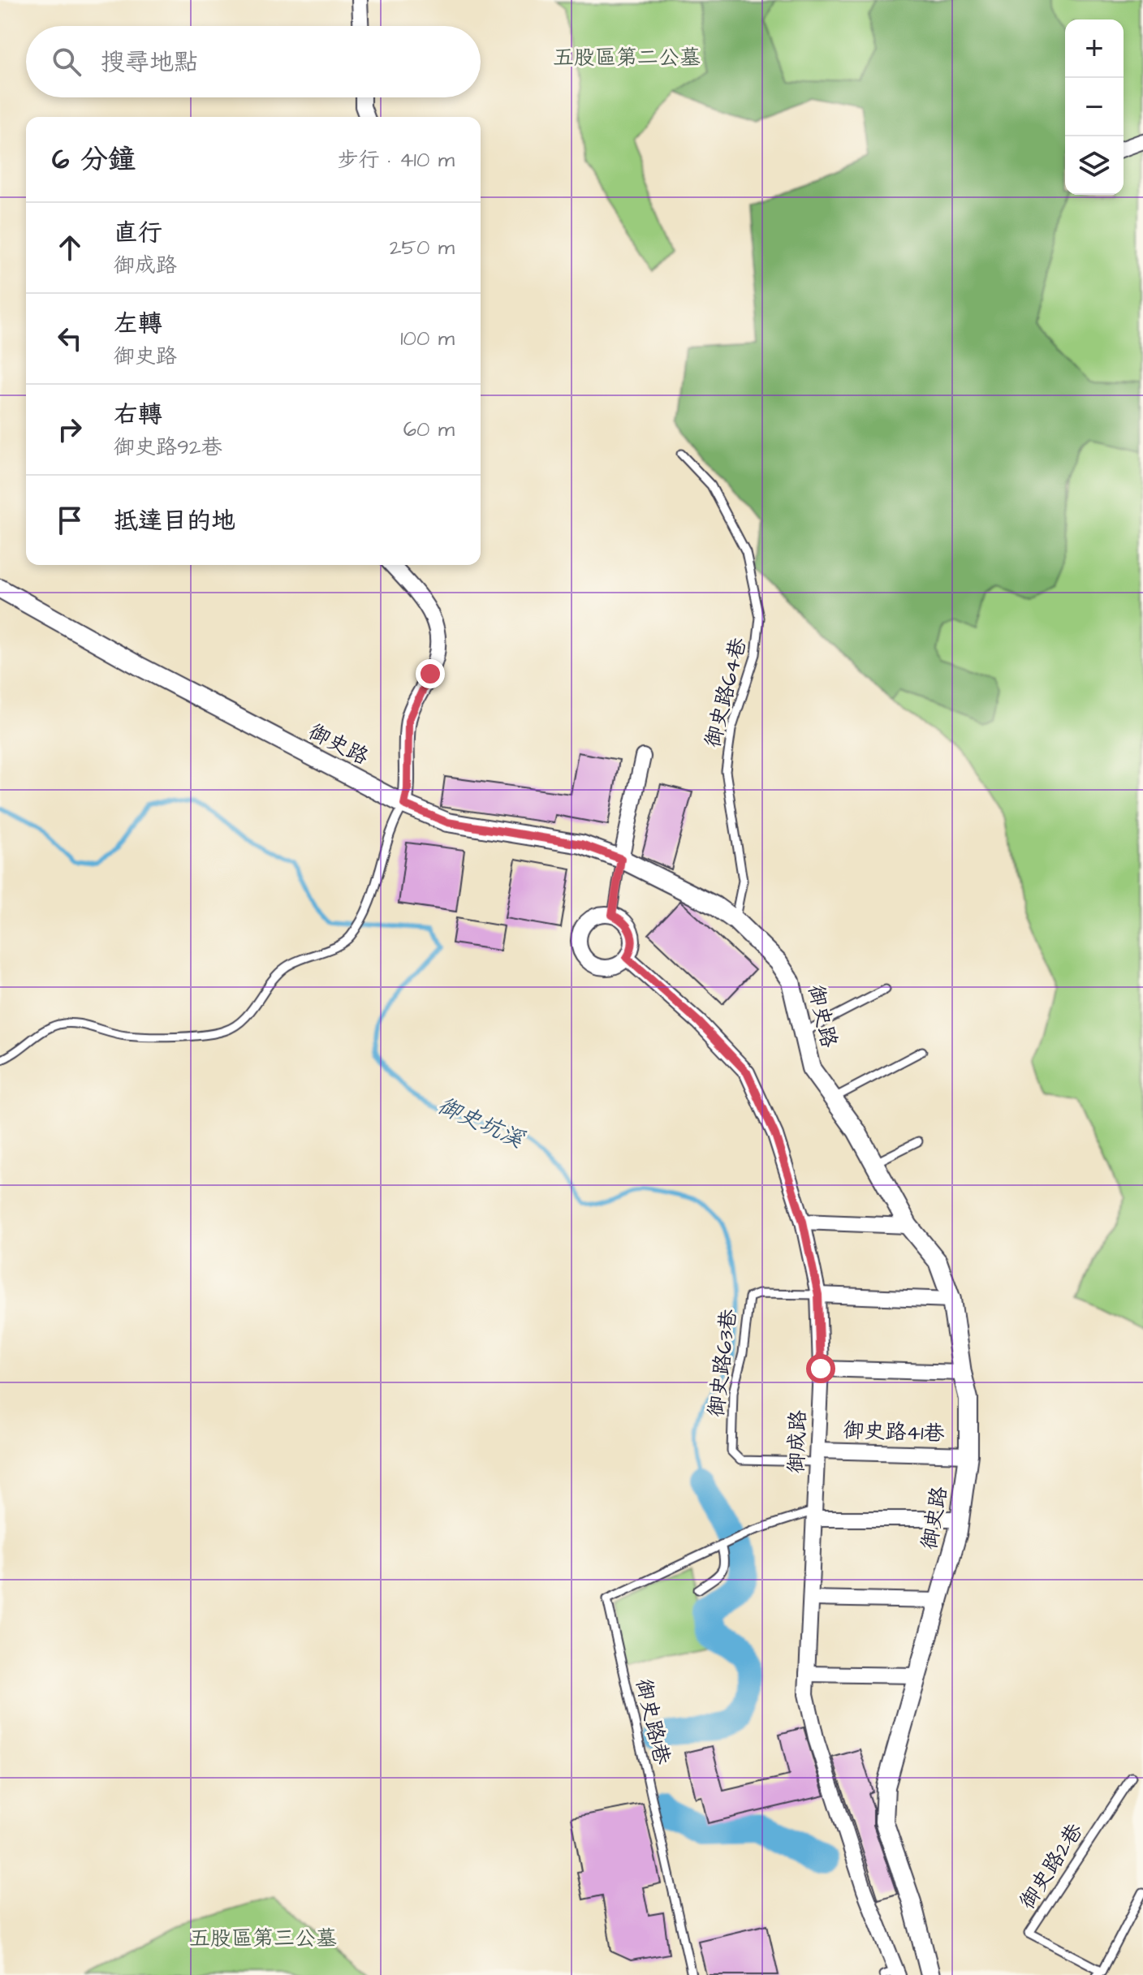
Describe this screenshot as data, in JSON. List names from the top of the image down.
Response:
{
  "streets": {
    "street": ["御史路", "御史路41巷", "御成路"],
    "lane": [
      "御史路64巷",
      "御史路63巷",
      "御史路1巷",
      "御史路2巷"
    ]
  },
  "crossings": [
    ["御史路64巷", "御史路"],
    ["御史路", "御史路41巷"],
    ["御史路63巷", "御史路41巷"],
    ["御史路63巷", "御成路"],
    ["御史路41巷", "御成路"]
  ],
  "water": ["御史坑溪"],
  "parks": ["五股區第二公墓", "五股區第三公墓"],
  "page": {
    "map_buttons": ["+", "−"],
    "search": "搜尋地點",
    "heading": ["6 分鐘", "步行 · 410 m"],
    "list": [
      ["直行", "御成路", "250 m"],
      ["左轉", "御史路", "100 m"],
      ["右轉", "御史路92巷", "60 m"],
      "抵達目的地"
    ]
  }
}
